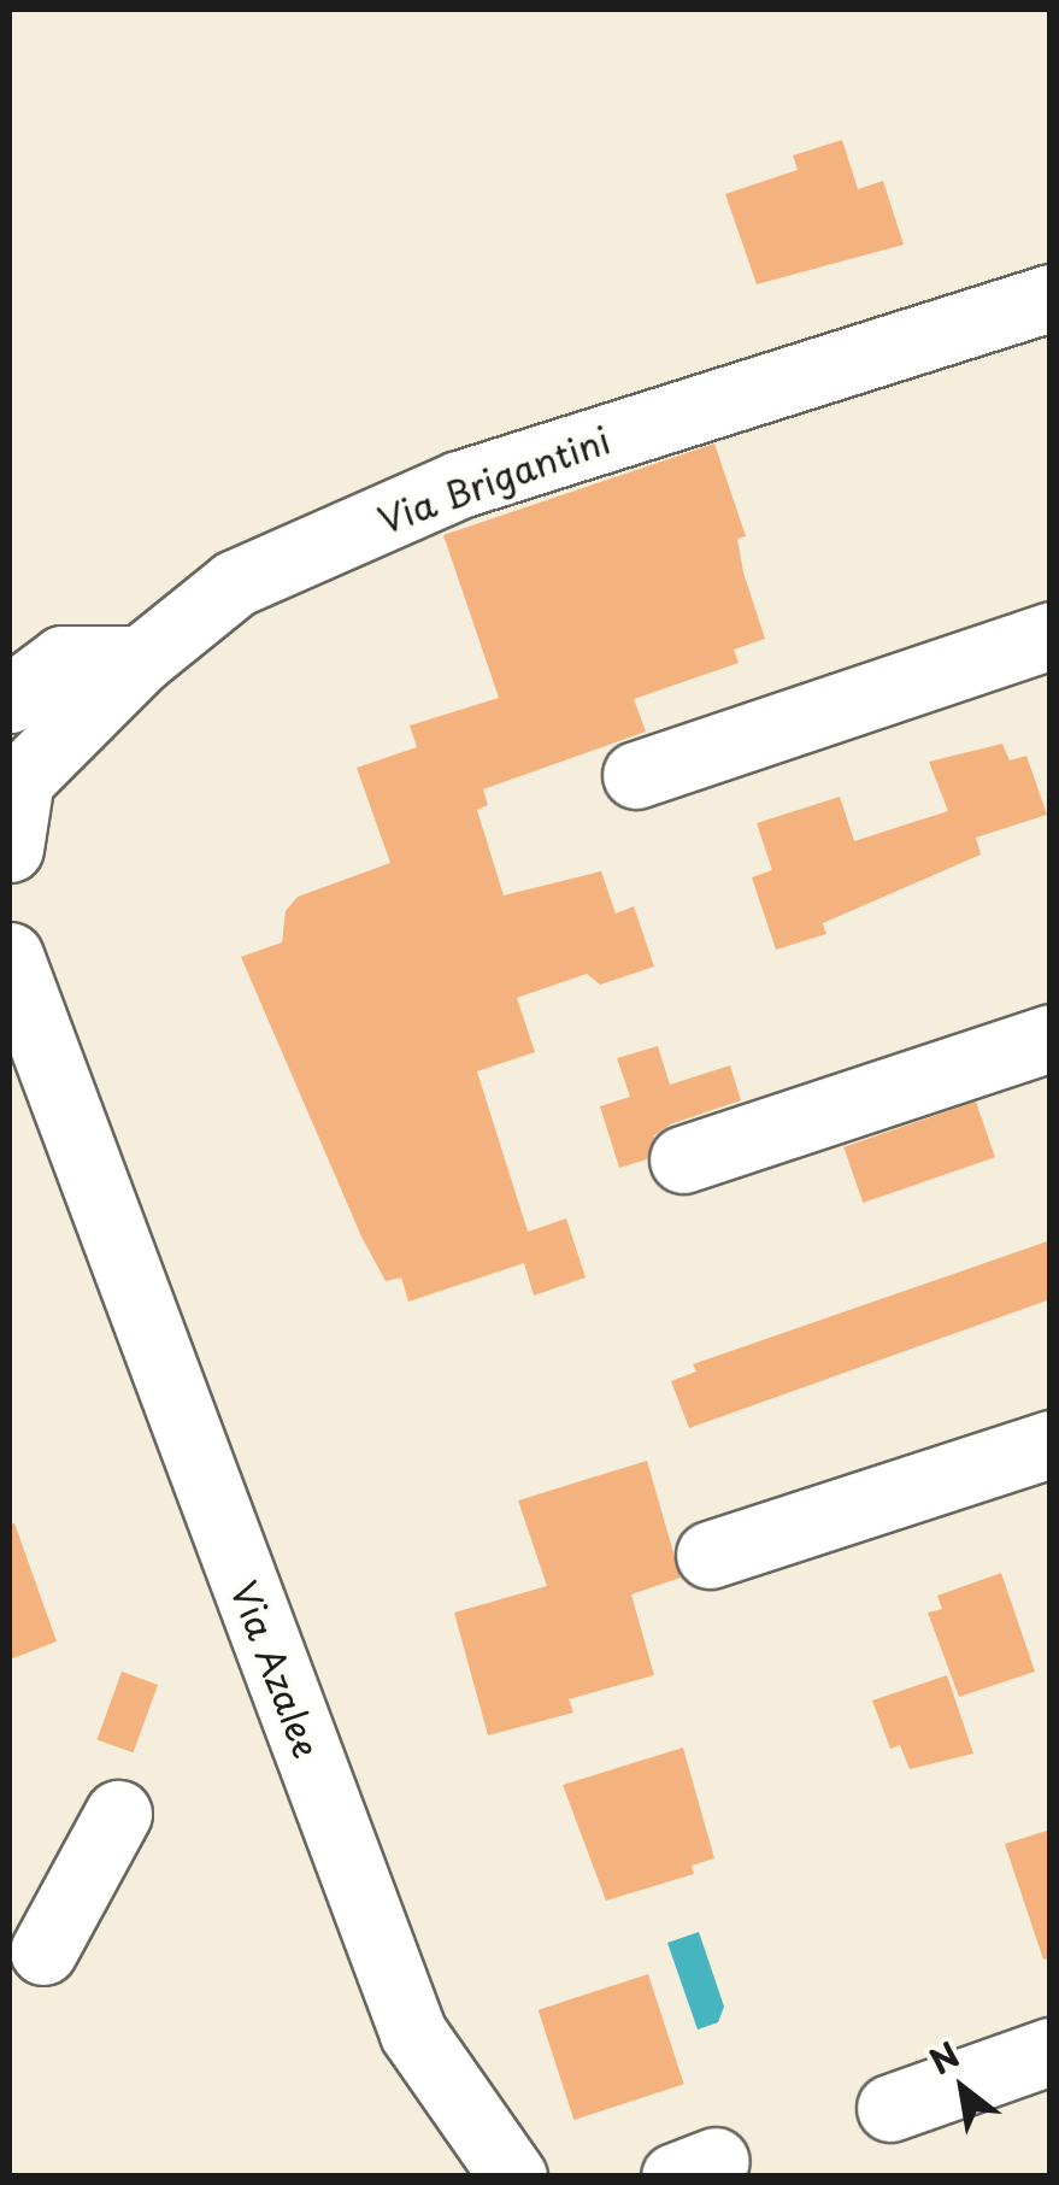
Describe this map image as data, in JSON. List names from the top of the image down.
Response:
{
  "streets": {
    "street": ["Via Brigantini", "Via Azalee"]
  },
  "north": "top left"
}
